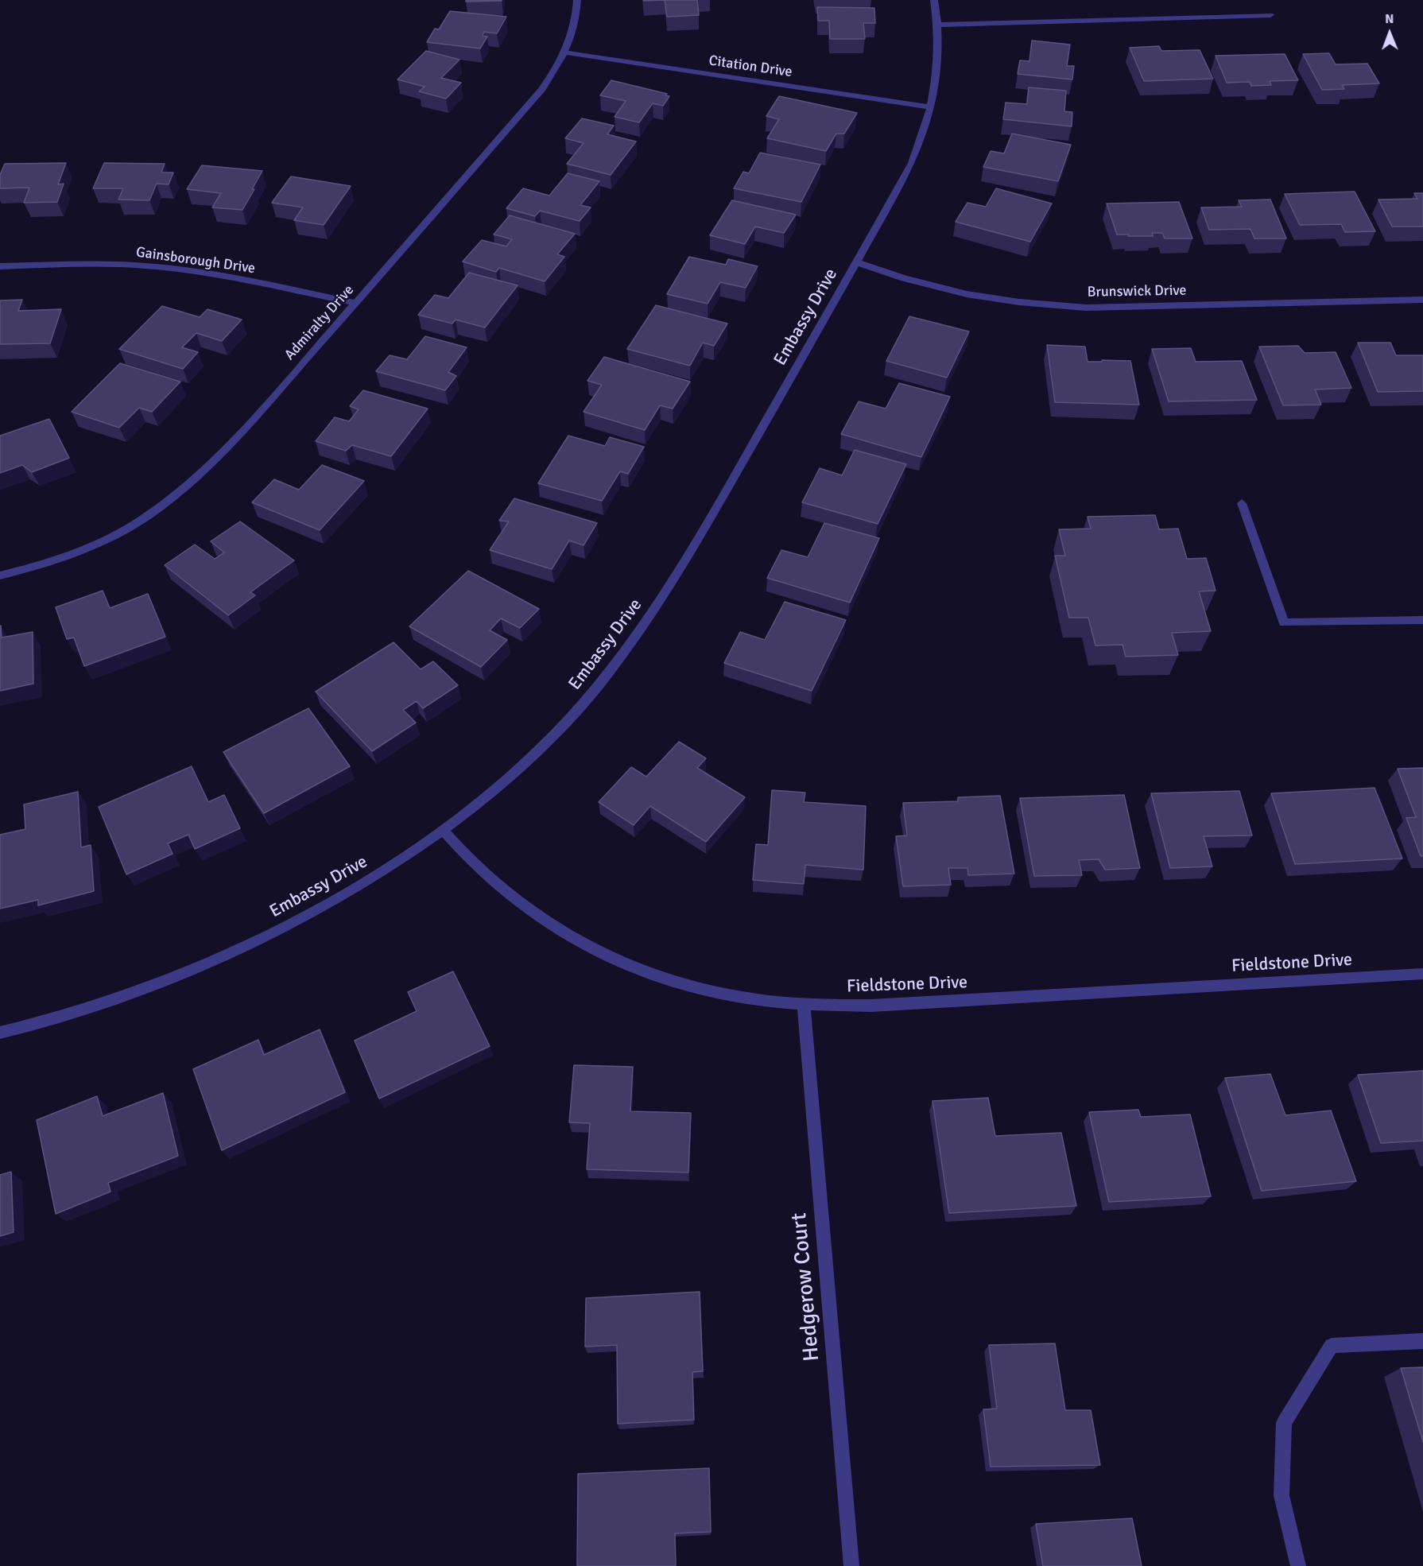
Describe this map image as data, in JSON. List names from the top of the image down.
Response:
{
  "streets": {
    "street": [
      "Citation Drive",
      "Gainsborough Drive",
      "Brunswick Drive",
      "Embassy Drive",
      "Admiralty Drive",
      "Fieldstone Drive",
      "Hedgerow Court"
    ]
  },
  "crossings": [
    ["Citation Drive", "Embassy Drive"],
    ["Citation Drive", "Admiralty Drive"],
    ["Gainsborough Drive", "Admiralty Drive"],
    ["Brunswick Drive", "Embassy Drive"],
    ["Embassy Drive", "Fieldstone Drive"],
    ["Fieldstone Drive", "Hedgerow Court"]
  ],
  "north": "top"
}
